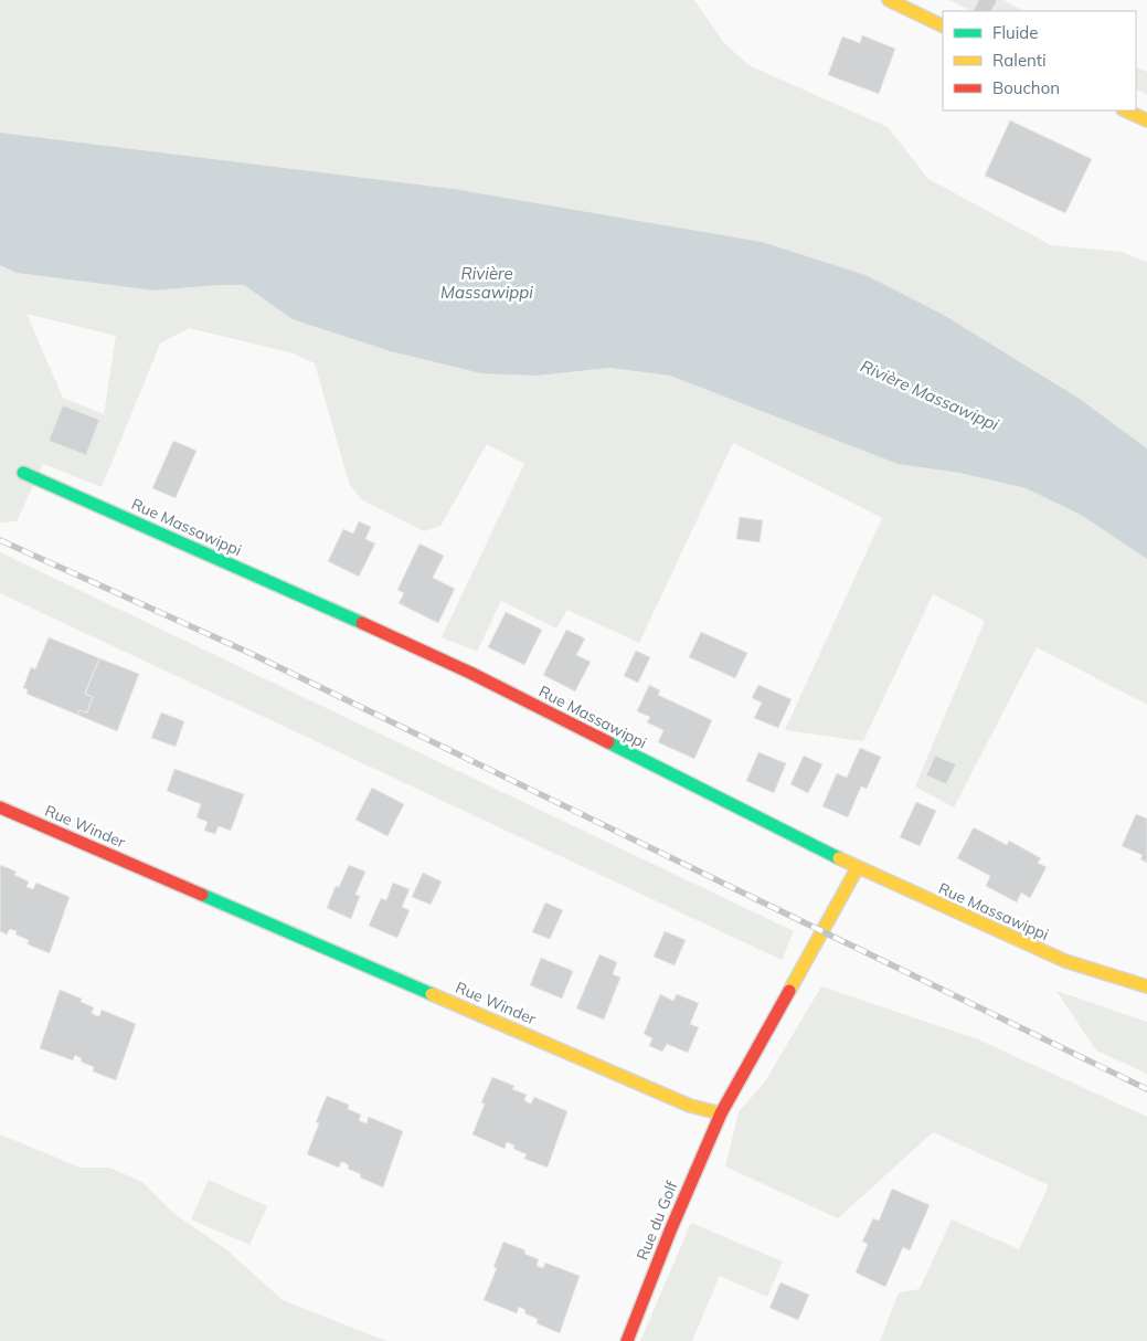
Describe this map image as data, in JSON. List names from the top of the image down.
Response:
{
  "streets": {
    "street": ["Rue Massawippi", "Rue Winder", "Rue du Golf"]
  },
  "crossings": [
    ["Rue Winder", "Rue du Golf"]
  ],
  "water": ["Rivière Massawippi"],
  "legend": ["Fluide", "Ralenti", "Bouchon"]
}
